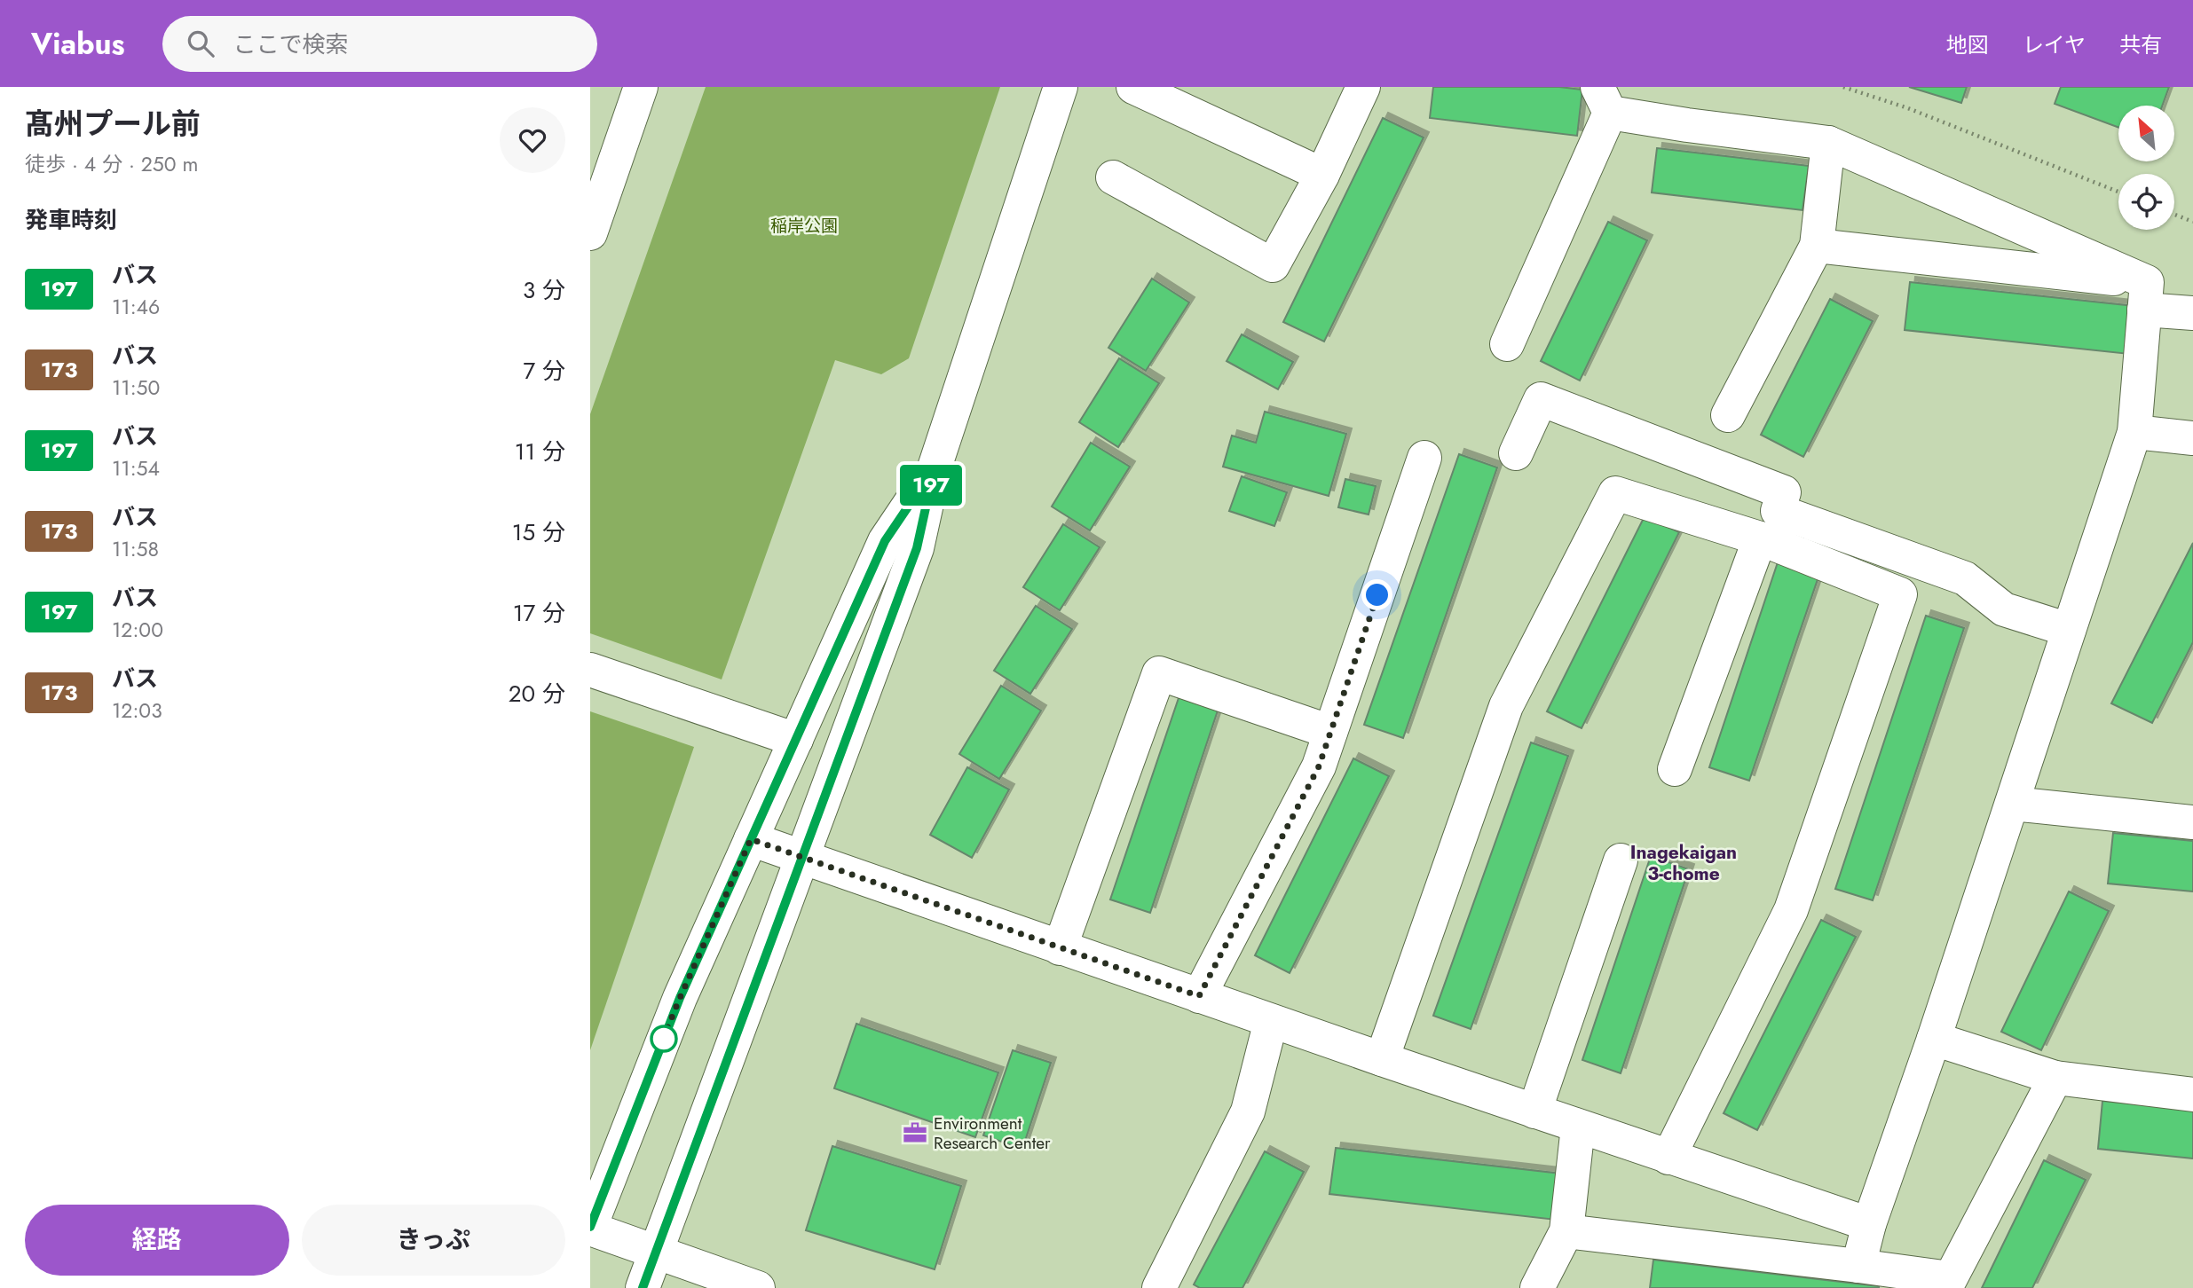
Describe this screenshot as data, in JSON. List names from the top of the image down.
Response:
{
  "districts": ["Inagekaigan 3-chome"],
  "parks": ["稲岸公園"],
  "places": {
    "office": ["Environment Research Center"]
  },
  "lines": ["bus line 197"],
  "north": "top left",
  "page": {
    "header": "Viabus",
    "search": "ここで検索",
    "nav": ["地図", "レイヤ", "共有"],
    "heading": [
      ["髙州プール前", "徒歩 · 4 分 · 250 m"],
      "発車時刻"
    ],
    "on_map": "197",
    "list": [
      {
        "mark": "197",
        "name": "バス",
        "note": "11:46",
        "value": "3 分"
      },
      {
        "mark": "173",
        "name": "バス",
        "note": "11:50",
        "value": "7 分"
      },
      {
        "mark": "197",
        "name": "バス",
        "note": "11:54",
        "value": "11 分"
      },
      {
        "mark": "173",
        "name": "バス",
        "note": "11:58",
        "value": "15 分"
      },
      {
        "mark": "197",
        "name": "バス",
        "note": "12:00",
        "value": "17 分"
      },
      {
        "mark": "173",
        "name": "バス",
        "note": "12:03",
        "value": "20 分"
      }
    ],
    "buttons": ["経路", "きっぷ"]
  }
}
